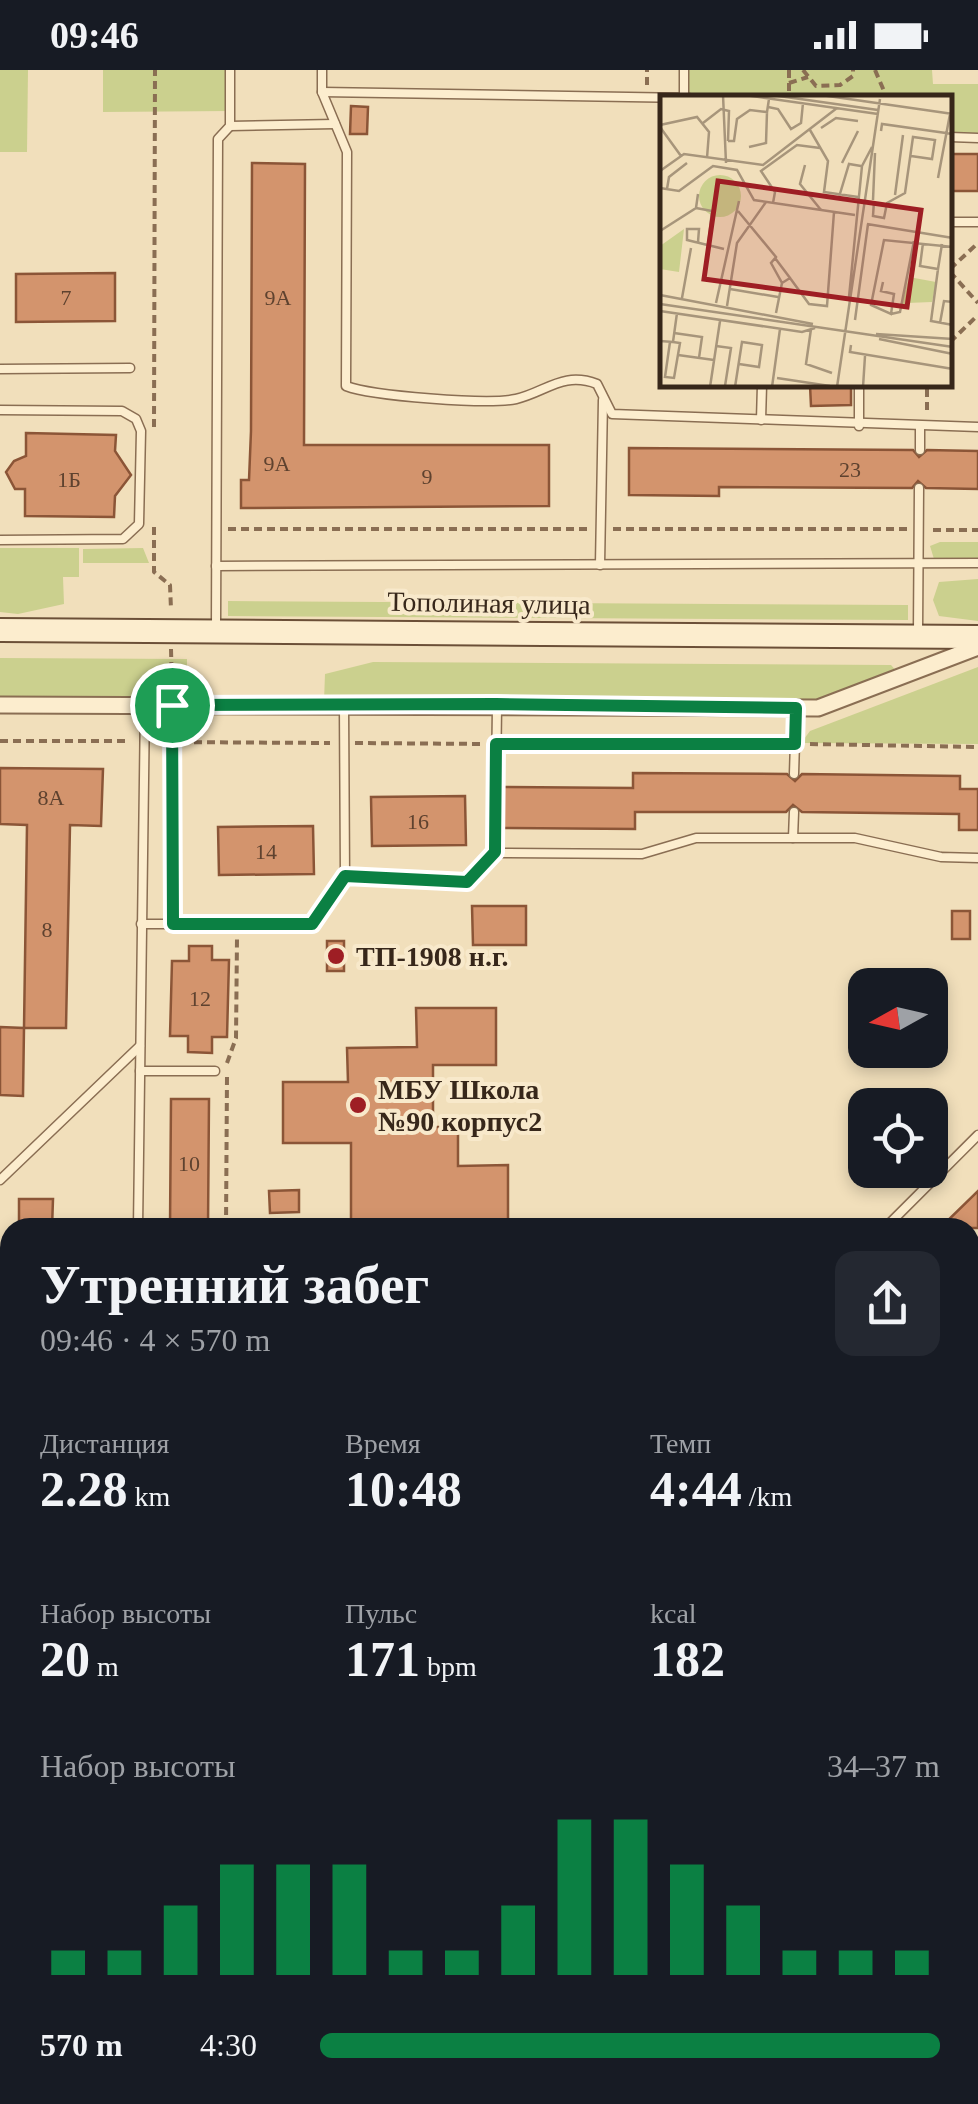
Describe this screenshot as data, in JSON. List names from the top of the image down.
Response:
{
  "streets": {
    "main road": ["Тополиная улица"]
  },
  "places": ["ТП-1908 н.г.", "МБУ Школа №90 корпус2"],
  "house_numbers": [
    "7",
    "9А",
    "9А",
    "23",
    "9",
    "1Б",
    "8А",
    "16",
    "14",
    "8",
    "12",
    "10"
  ],
  "north": "left",
  "page": {
    "status": "09:46",
    "heading": ["Утренний забег", "09:46 · 4 × 570 m"],
    "stats": [
      ["Дистанция", "2.28 km"],
      ["Время", "10:48"],
      ["Темп", "4:44 /km"],
      ["Набор высоты", "20 m"],
      ["Пульс", "171 bpm"],
      ["kcal", "182"]
    ],
    "chart": ["Набор высоты", "34–37 m"],
    "list": [
      {
        "name": "570 m",
        "note": "4:30"
      }
    ]
  }
}
